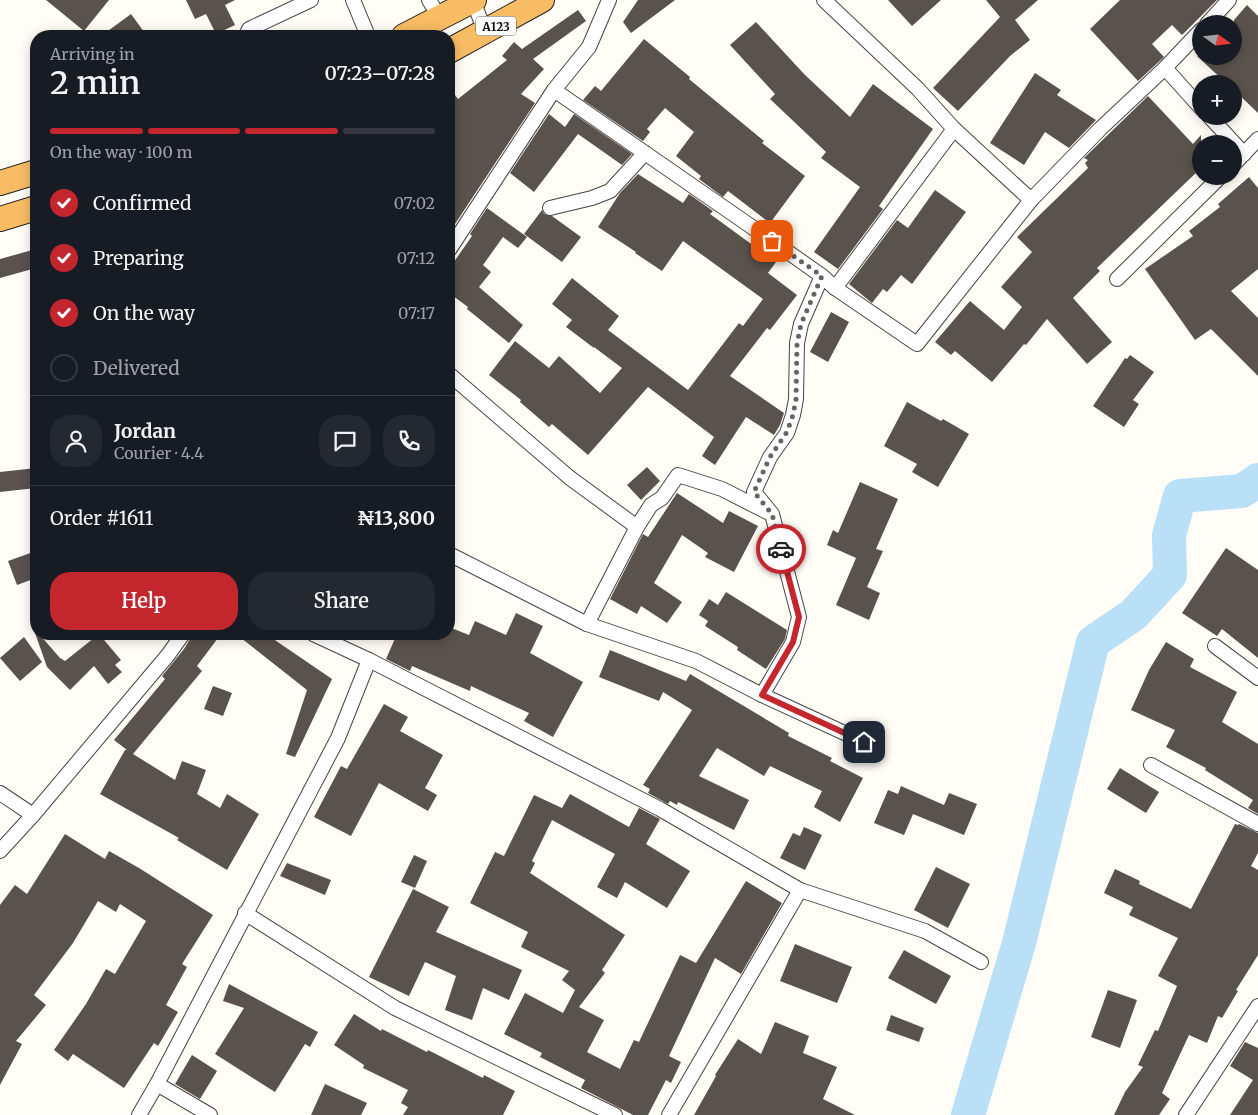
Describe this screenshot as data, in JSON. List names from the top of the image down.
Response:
{
  "streets": {
    "highway": ["A123"]
  },
  "north": "right",
  "page": {
    "map_buttons": ["+", "−"],
    "heading": ["2 min", "Arriving in", "07:23–07:28"],
    "panel": [
      "Jordan",
      "Courier · 4.4",
      "Order #1611",
      "₦13,800"
    ],
    "bar": "On the way · 100 m",
    "list": [
      ["Confirmed", "07:02"],
      ["Preparing", "07:12"],
      ["On the way", "07:17"],
      "Delivered"
    ],
    "buttons": ["Help", "Share"]
  }
}
